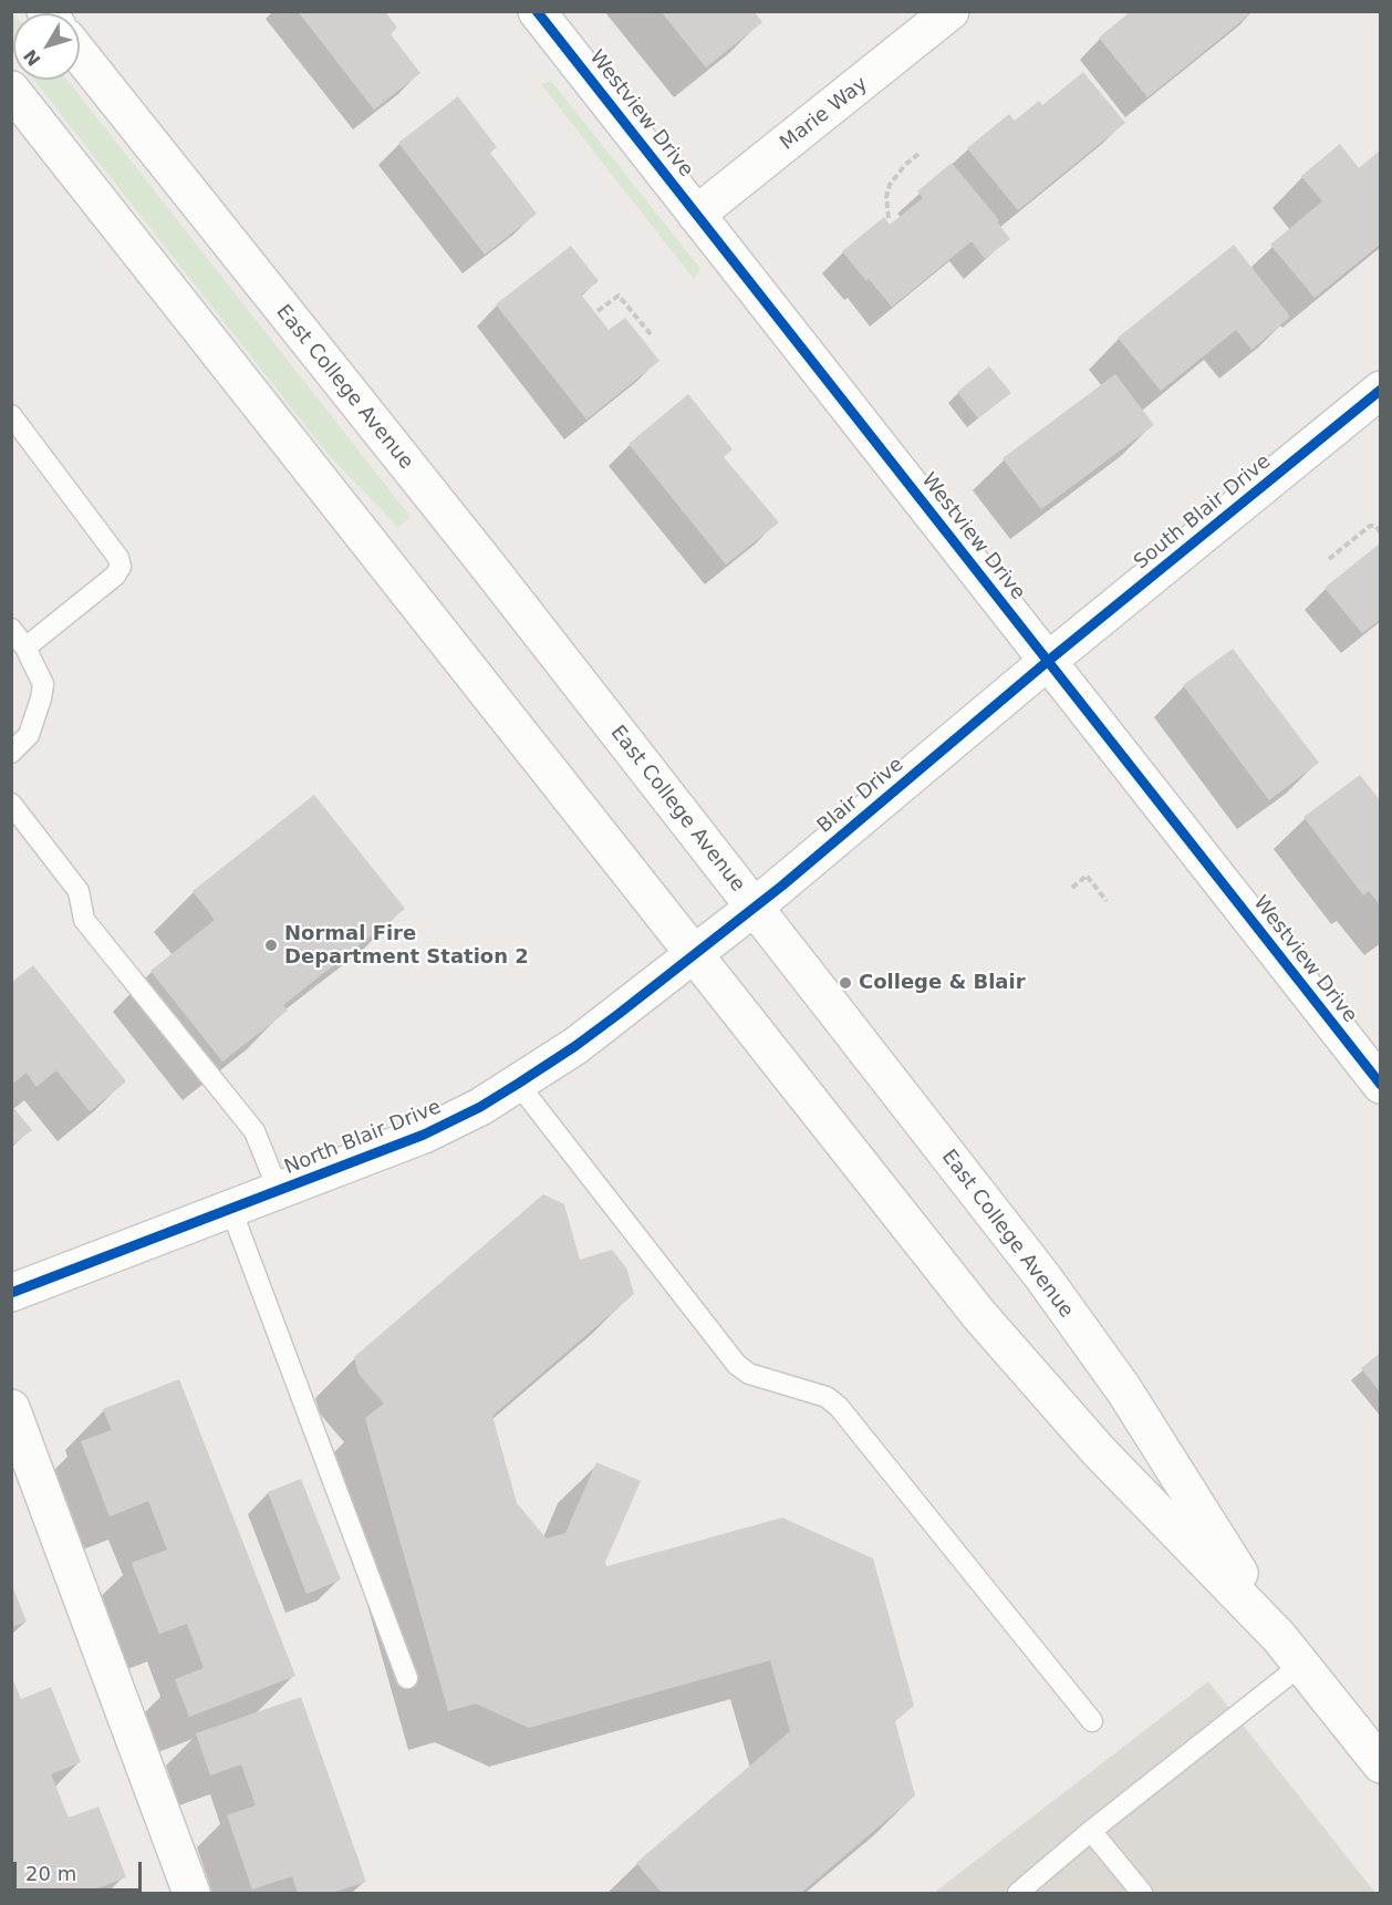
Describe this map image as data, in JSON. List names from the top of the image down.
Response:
{
  "streets": {
    "main road": [
      "Westview Drive",
      "Marie Way",
      "East College Avenue",
      "South Blair Drive",
      "Blair Drive",
      "North Blair Drive"
    ]
  },
  "crossings": [
    ["Westview Drive", "Marie Way"],
    ["Westview Drive", "South Blair Drive"],
    ["Westview Drive", "Blair Drive"],
    ["East College Avenue", "Blair Drive"],
    ["East College Avenue", "North Blair Drive"],
    ["South Blair Drive", "Blair Drive"],
    ["Blair Drive", "North Blair Drive"]
  ],
  "places": ["Normal Fire Department Station 2", "College & Blair"],
  "scale_bar": "20 m",
  "north": "bottom left"
}
